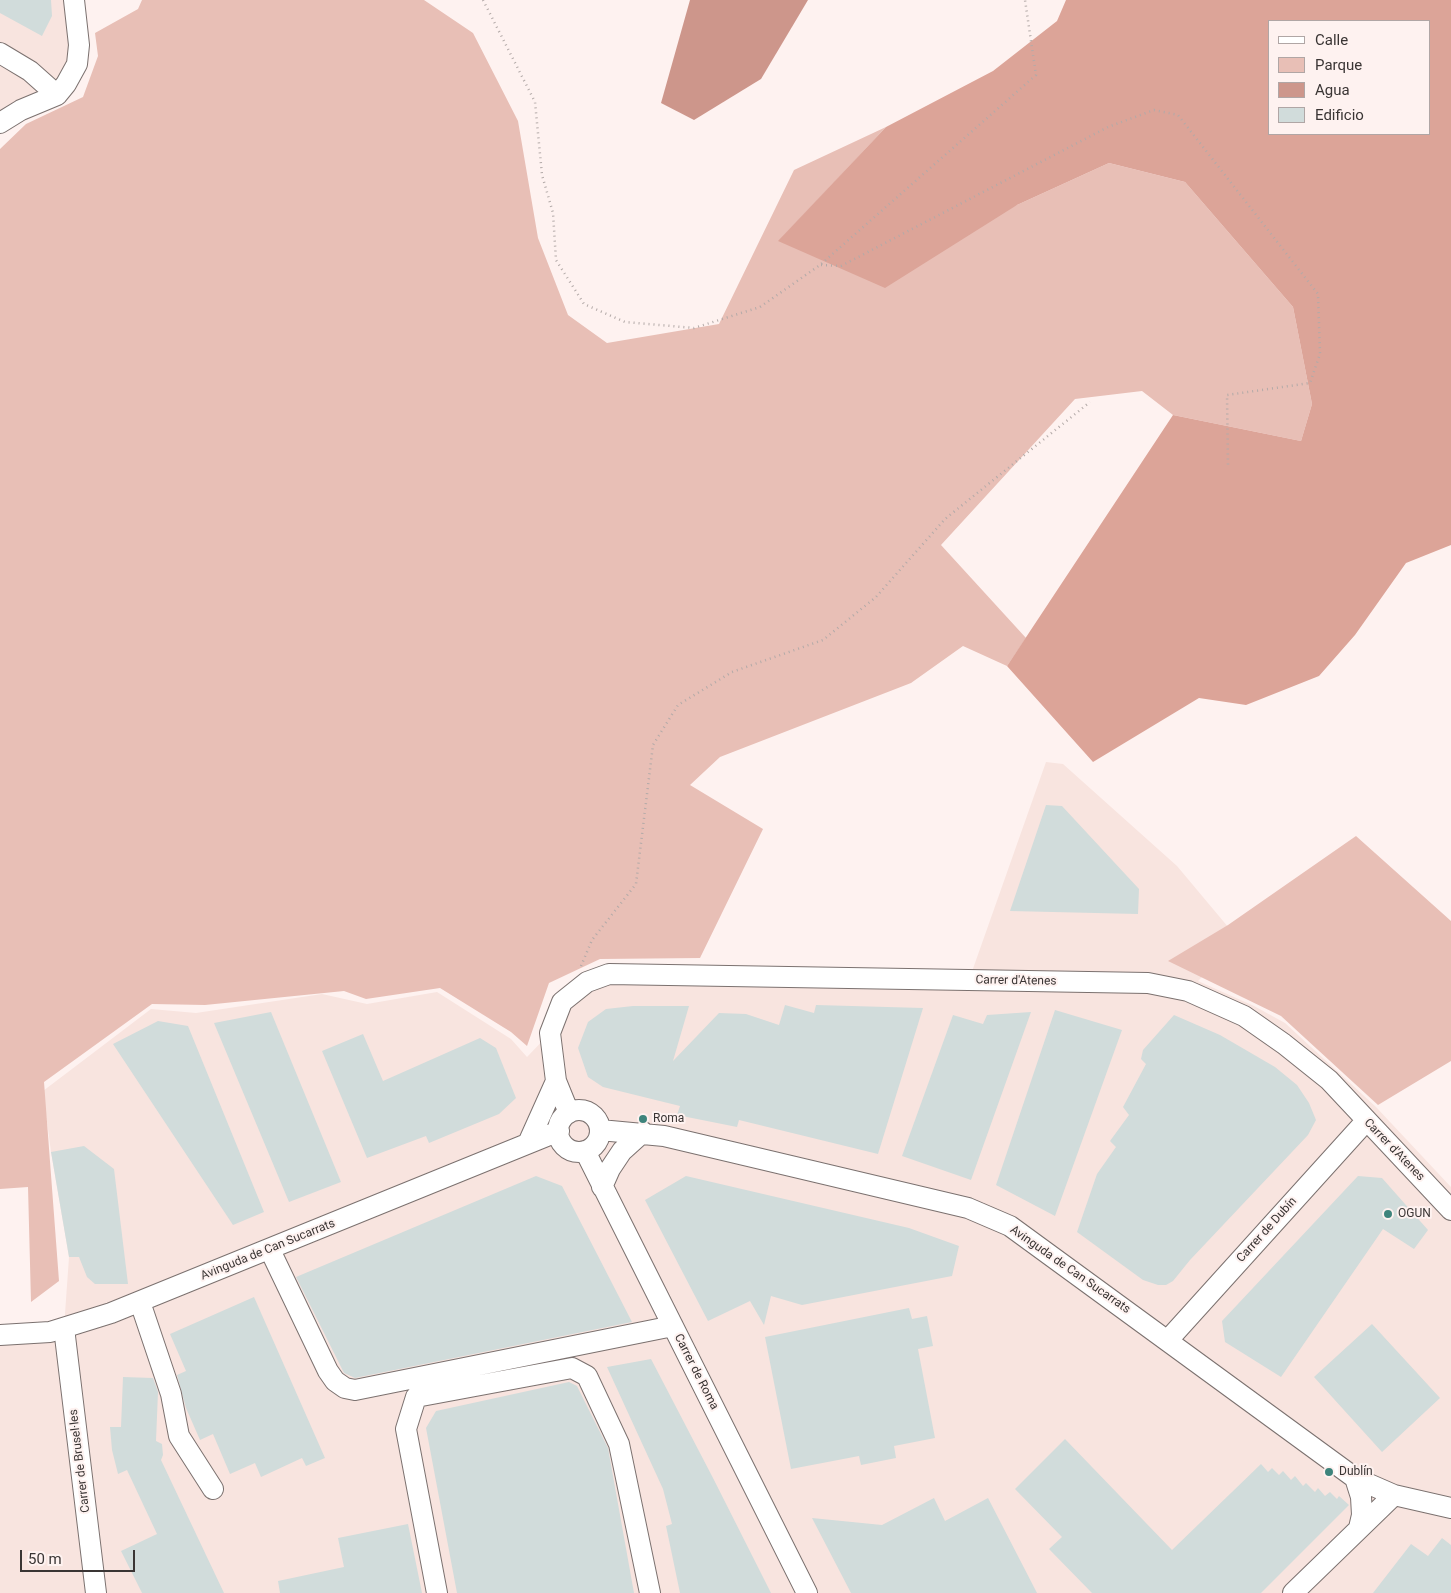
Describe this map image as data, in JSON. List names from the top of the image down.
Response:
{
  "streets": {
    "street": [
      "Carrer d'Atenes",
      "Carrer de Dubín",
      "Avinguda de Can Sucarrats",
      "Carrer de Roma",
      "Carrer de Brusel·les"
    ]
  },
  "crossings": [
    ["Carrer d'Atenes", "Carrer de Dubín"],
    ["Carrer de Dubín", "Avinguda de Can Sucarrats"],
    ["Avinguda de Can Sucarrats", "Carrer de Roma"],
    ["Avinguda de Can Sucarrats", "Carrer de Brusel·les"]
  ],
  "places": ["Roma", "OGUN", "Dublín"],
  "legend": [
    "Calle",
    "Parque",
    "Agua",
    "Edificio"
  ],
  "scale_bar": "50 m"
}
